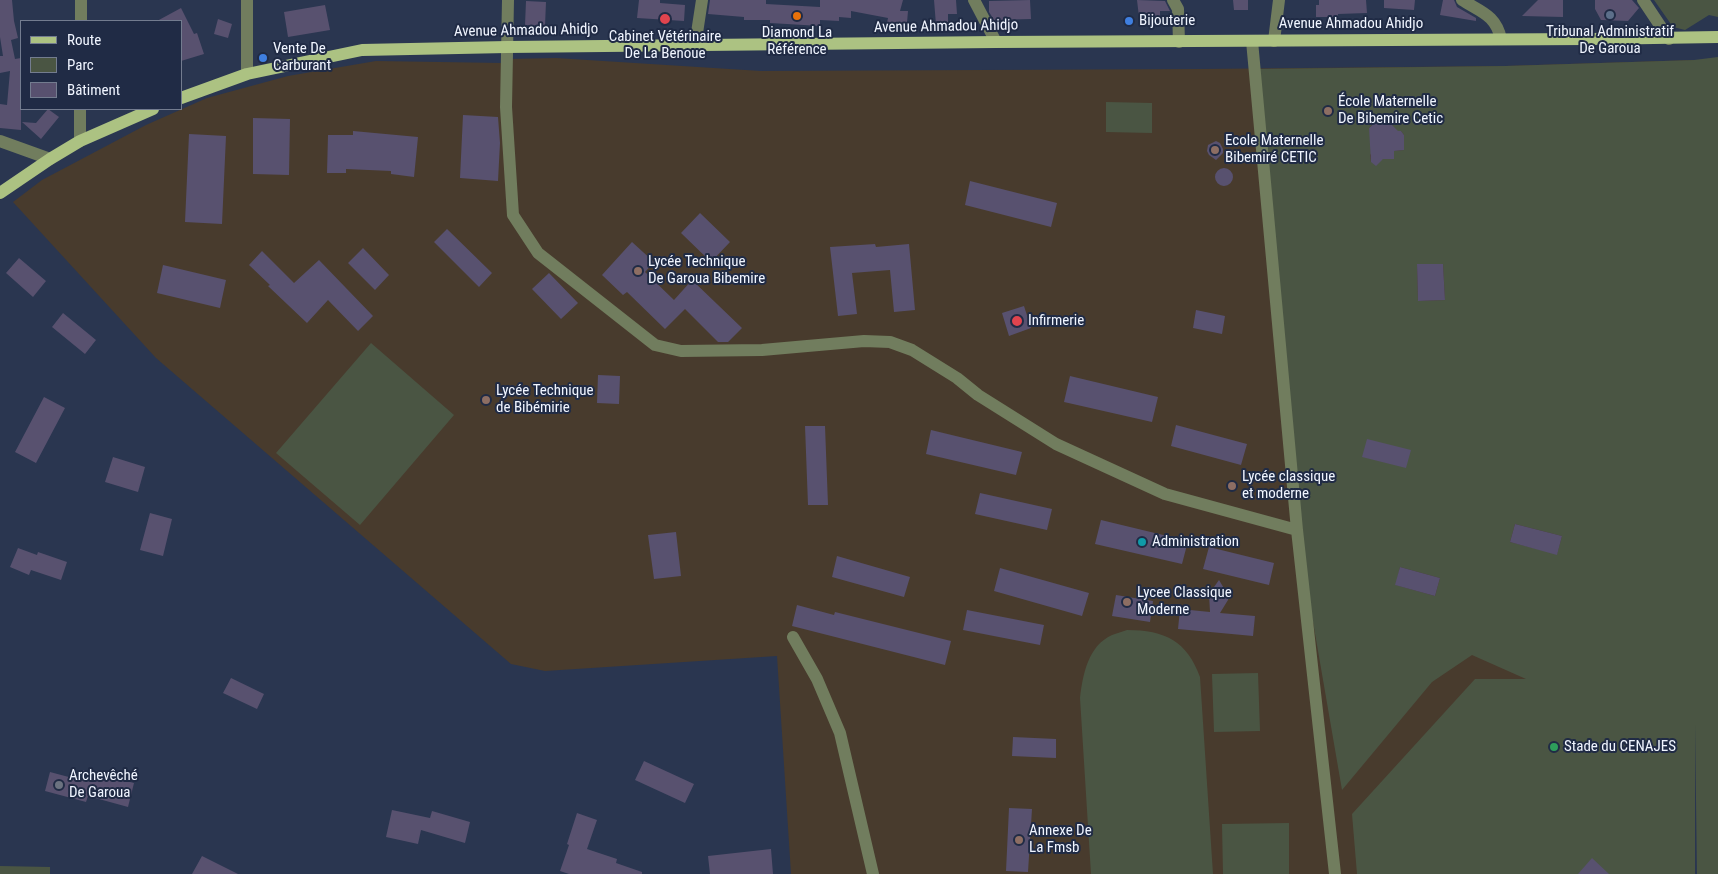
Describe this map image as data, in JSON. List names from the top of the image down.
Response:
{
  "streets": {
    "main road": ["Avenue Ahmadou Ahidjo"]
  },
  "places": [
    "Tribunal Administratif De Garoua",
    "Diamond La Référence",
    "Cabinet Vétérinaire De La Benoue",
    "Bijouterie",
    "Vente De Carburant",
    "École Maternelle De Bibemire Cetic",
    "Ecole Maternelle Bibemiré CETIC",
    "Lycée Technique De Garoua Bibemire",
    "Infirmerie",
    "Lycée Technique de Bibémirie",
    "Lycée classique et moderne",
    "Administration",
    "Lycee Classique Moderne",
    "Stade du CENAJES",
    "Archevêché De Garoua",
    "Annexe De La Fmsb"
  ],
  "legend": ["Route", "Parc", "Bâtiment"]
}
